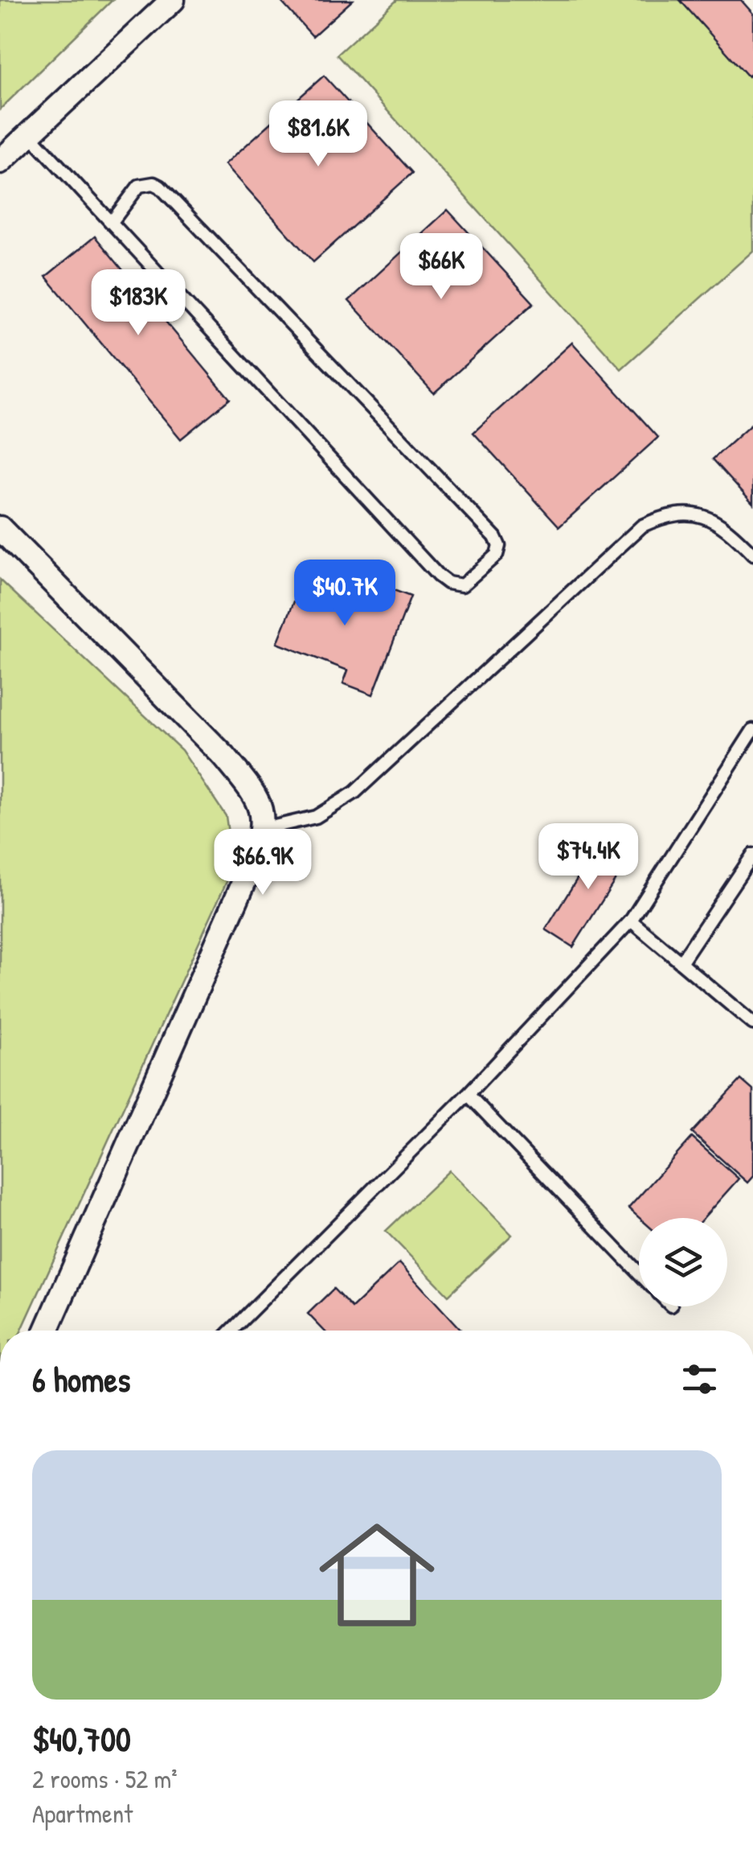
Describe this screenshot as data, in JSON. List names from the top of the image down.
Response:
{
  "page": {
    "price": [
      "$81.6K",
      "$66K",
      "$183K",
      "$40.7K",
      "$74.4K",
      "$66.9K"
    ],
    "heading": "6 homes",
    "list": [
      {
        "name": "$40,700",
        "note": "2 rooms · 52 m² · Apartment"
      }
    ]
  }
}
